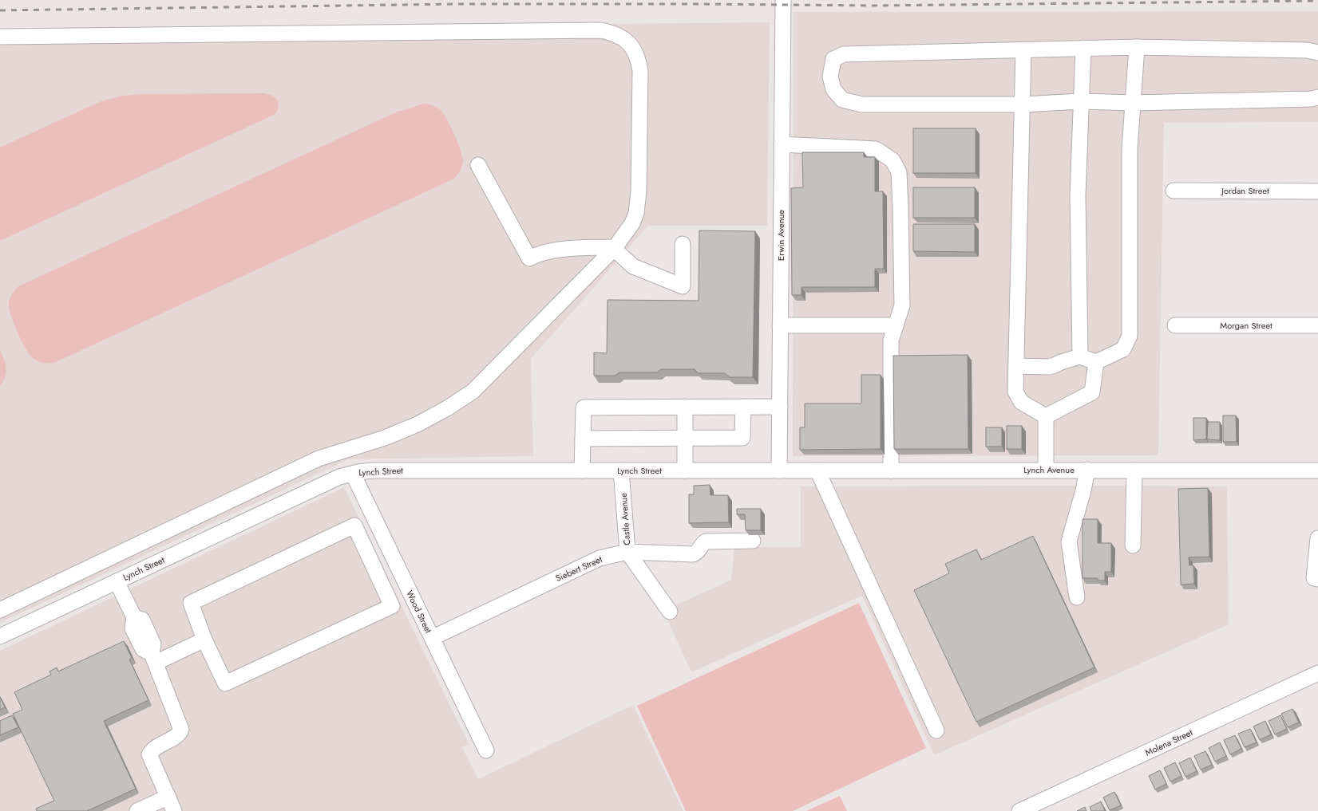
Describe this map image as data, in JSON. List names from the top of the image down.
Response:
{
  "streets": {
    "street": [
      "Jordan Street",
      "Erwin Avenue",
      "Morgan Street",
      "Lynch Avenue",
      "Lynch Street",
      "Castle Avenue",
      "Siebert Street",
      "Wood Street",
      "Molena Street"
    ]
  },
  "crossings": [
    ["Erwin Avenue", "Lynch Avenue"],
    ["Erwin Avenue", "Lynch Street"],
    ["Lynch Avenue", "Lynch Street"],
    ["Lynch Street", "Castle Avenue"],
    ["Lynch Street", "Wood Street"],
    ["Castle Avenue", "Siebert Street"],
    ["Siebert Street", "Wood Street"]
  ]
}
